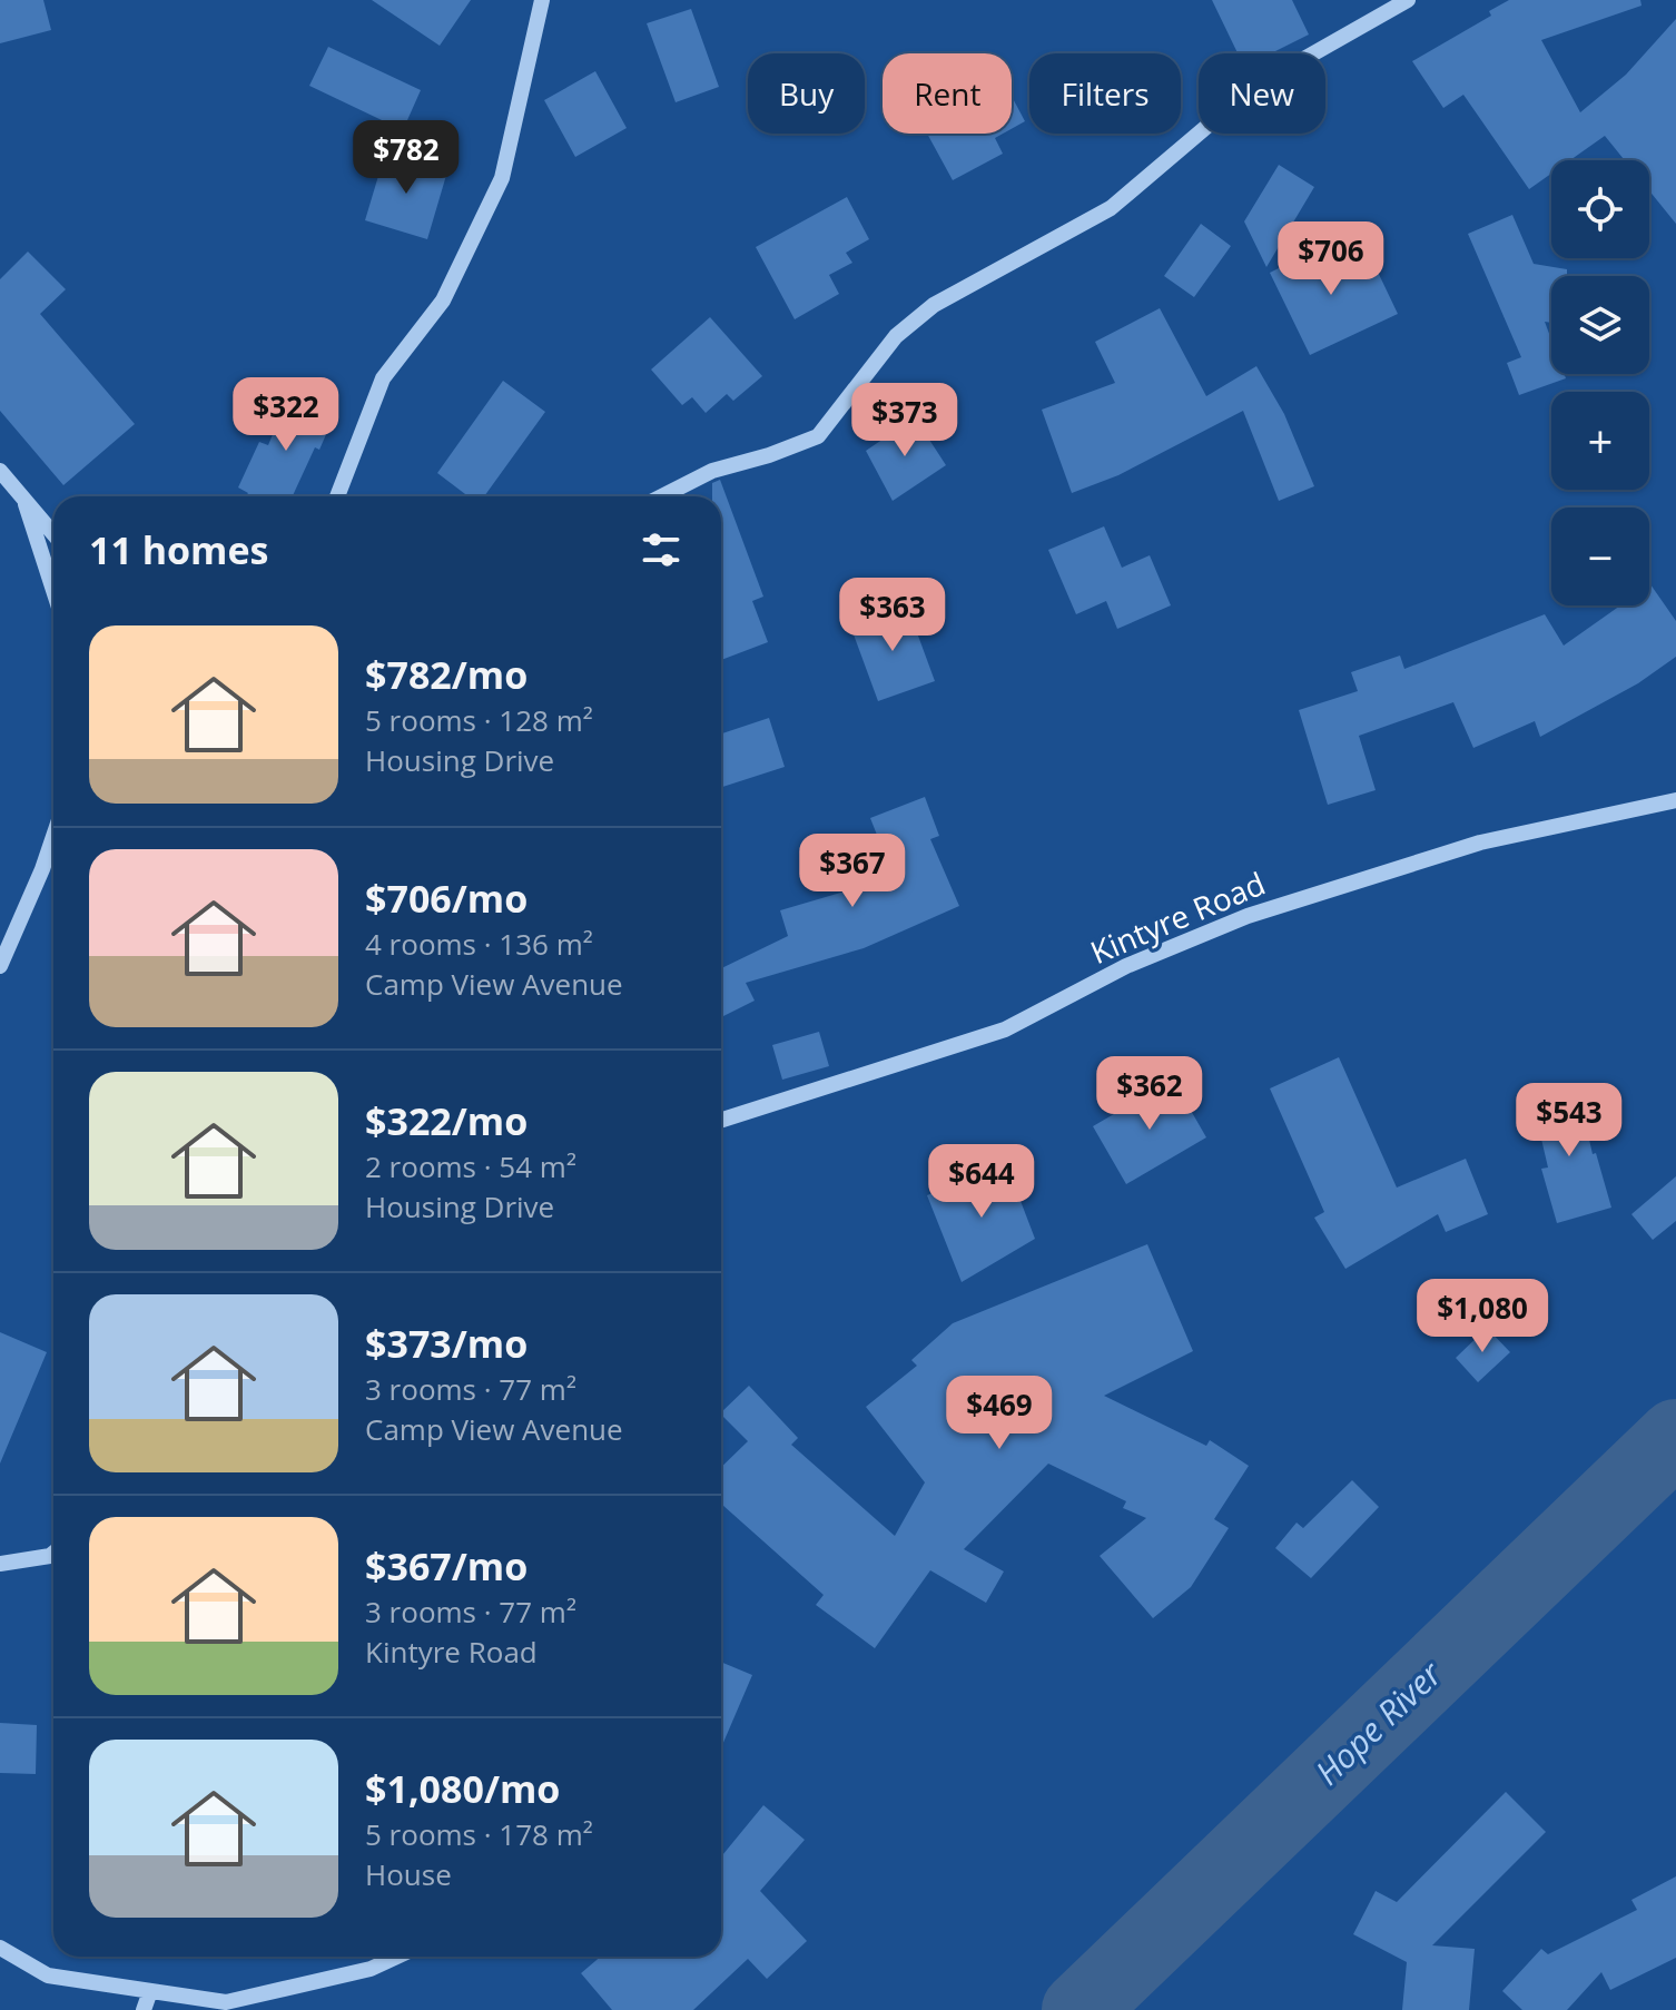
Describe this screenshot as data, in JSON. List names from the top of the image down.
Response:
{
  "streets": {
    "street": ["Kintyre Road"]
  },
  "water": ["Hope River"],
  "page": {
    "chip": [
      "Buy",
      "Rent",
      "Filters",
      "New"
    ],
    "price": [
      "$782",
      "$706",
      "$322",
      "$373",
      "$363",
      "$367",
      "$362",
      "$543",
      "$644",
      "$1,080",
      "$469"
    ],
    "map_buttons": ["+", "−"],
    "heading": "11 homes",
    "list": [
      {
        "name": "$782/mo",
        "note": "5 rooms · 128 m² · Housing Drive"
      },
      {
        "name": "$706/mo",
        "note": "4 rooms · 136 m² · Camp View Avenue"
      },
      {
        "name": "$322/mo",
        "note": "2 rooms · 54 m² · Housing Drive"
      },
      {
        "name": "$373/mo",
        "note": "3 rooms · 77 m² · Camp View Avenue"
      },
      {
        "name": "$367/mo",
        "note": "3 rooms · 77 m² · Kintyre Road"
      },
      {
        "name": "$1,080/mo",
        "note": "5 rooms · 178 m² · House"
      }
    ]
  }
}
